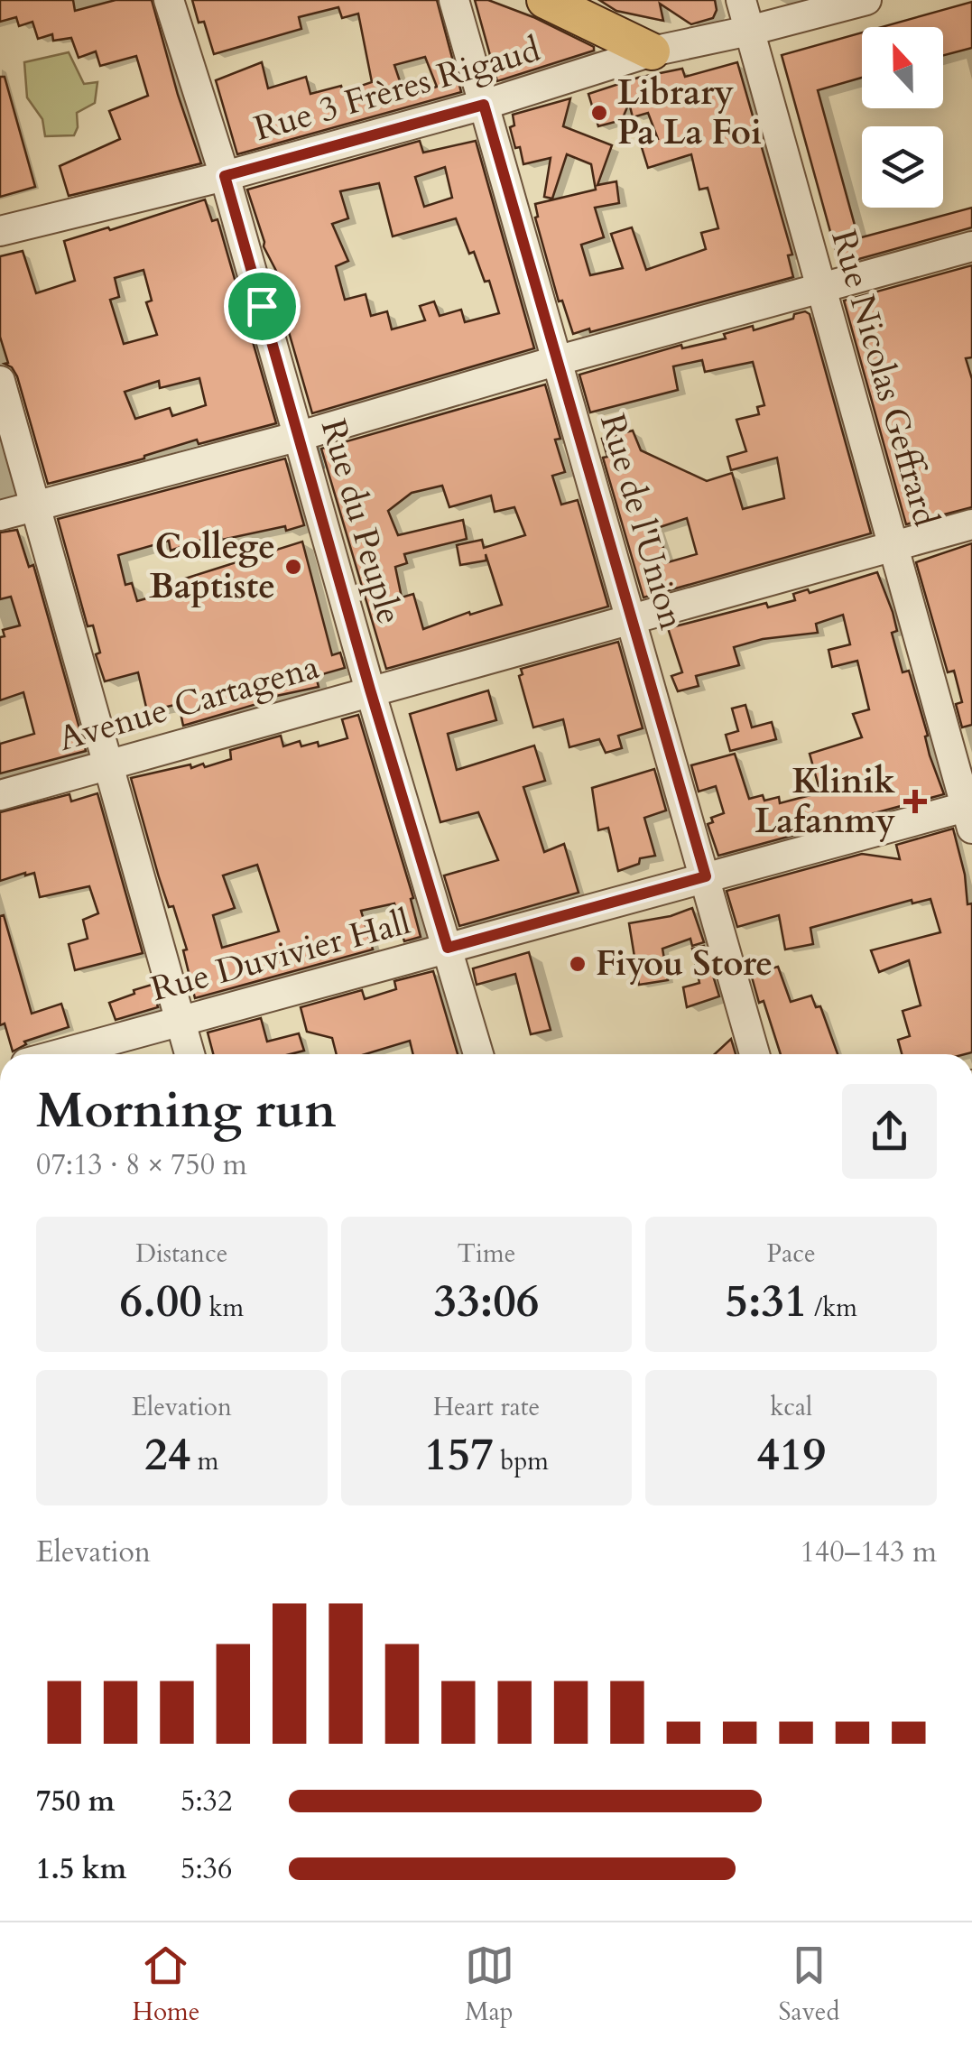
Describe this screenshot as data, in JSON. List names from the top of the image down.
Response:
{
  "streets": {
    "street": [
      "Rue 3 Frères Rigaud",
      "Rue Nicolas Geffrard",
      "Rue du Peuple",
      "Rue de l'Union",
      "Avenue Cartagena",
      "Rue Duvivier Hall"
    ]
  },
  "crossings": [
    ["Rue 3 Frères Rigaud", "Rue Nicolas Geffrard"],
    ["Rue 3 Frères Rigaud", "Rue du Peuple"],
    ["Rue 3 Frères Rigaud", "Rue de l'Union"],
    ["Rue Nicolas Geffrard", "Avenue Cartagena"],
    ["Rue Nicolas Geffrard", "Rue Duvivier Hall"],
    ["Rue du Peuple", "Avenue Cartagena"],
    ["Rue du Peuple", "Rue Duvivier Hall"],
    ["Rue de l'Union", "Avenue Cartagena"],
    ["Rue de l'Union", "Rue Duvivier Hall"]
  ],
  "places": {
    "other": ["Library Pa La Foi", "College Baptiste", "Fiyou Store"],
    "health": ["Klinik Lafanmy"]
  },
  "north": "top",
  "page": {
    "heading": ["Morning run", "07:13 · 8 × 750 m"],
    "stats": [
      ["Distance", "6.00 km"],
      ["Time", "33:06"],
      ["Pace", "5:31 /km"],
      ["Elevation", "24 m"],
      ["Heart rate", "157 bpm"],
      ["kcal", "419"]
    ],
    "chart": ["Elevation", "140–143 m"],
    "list": [
      {
        "name": "750 m",
        "note": "5:32"
      },
      {
        "name": "1.5 km",
        "note": "5:36"
      }
    ],
    "tabs": ["Home", "Map", "Saved"]
  }
}
